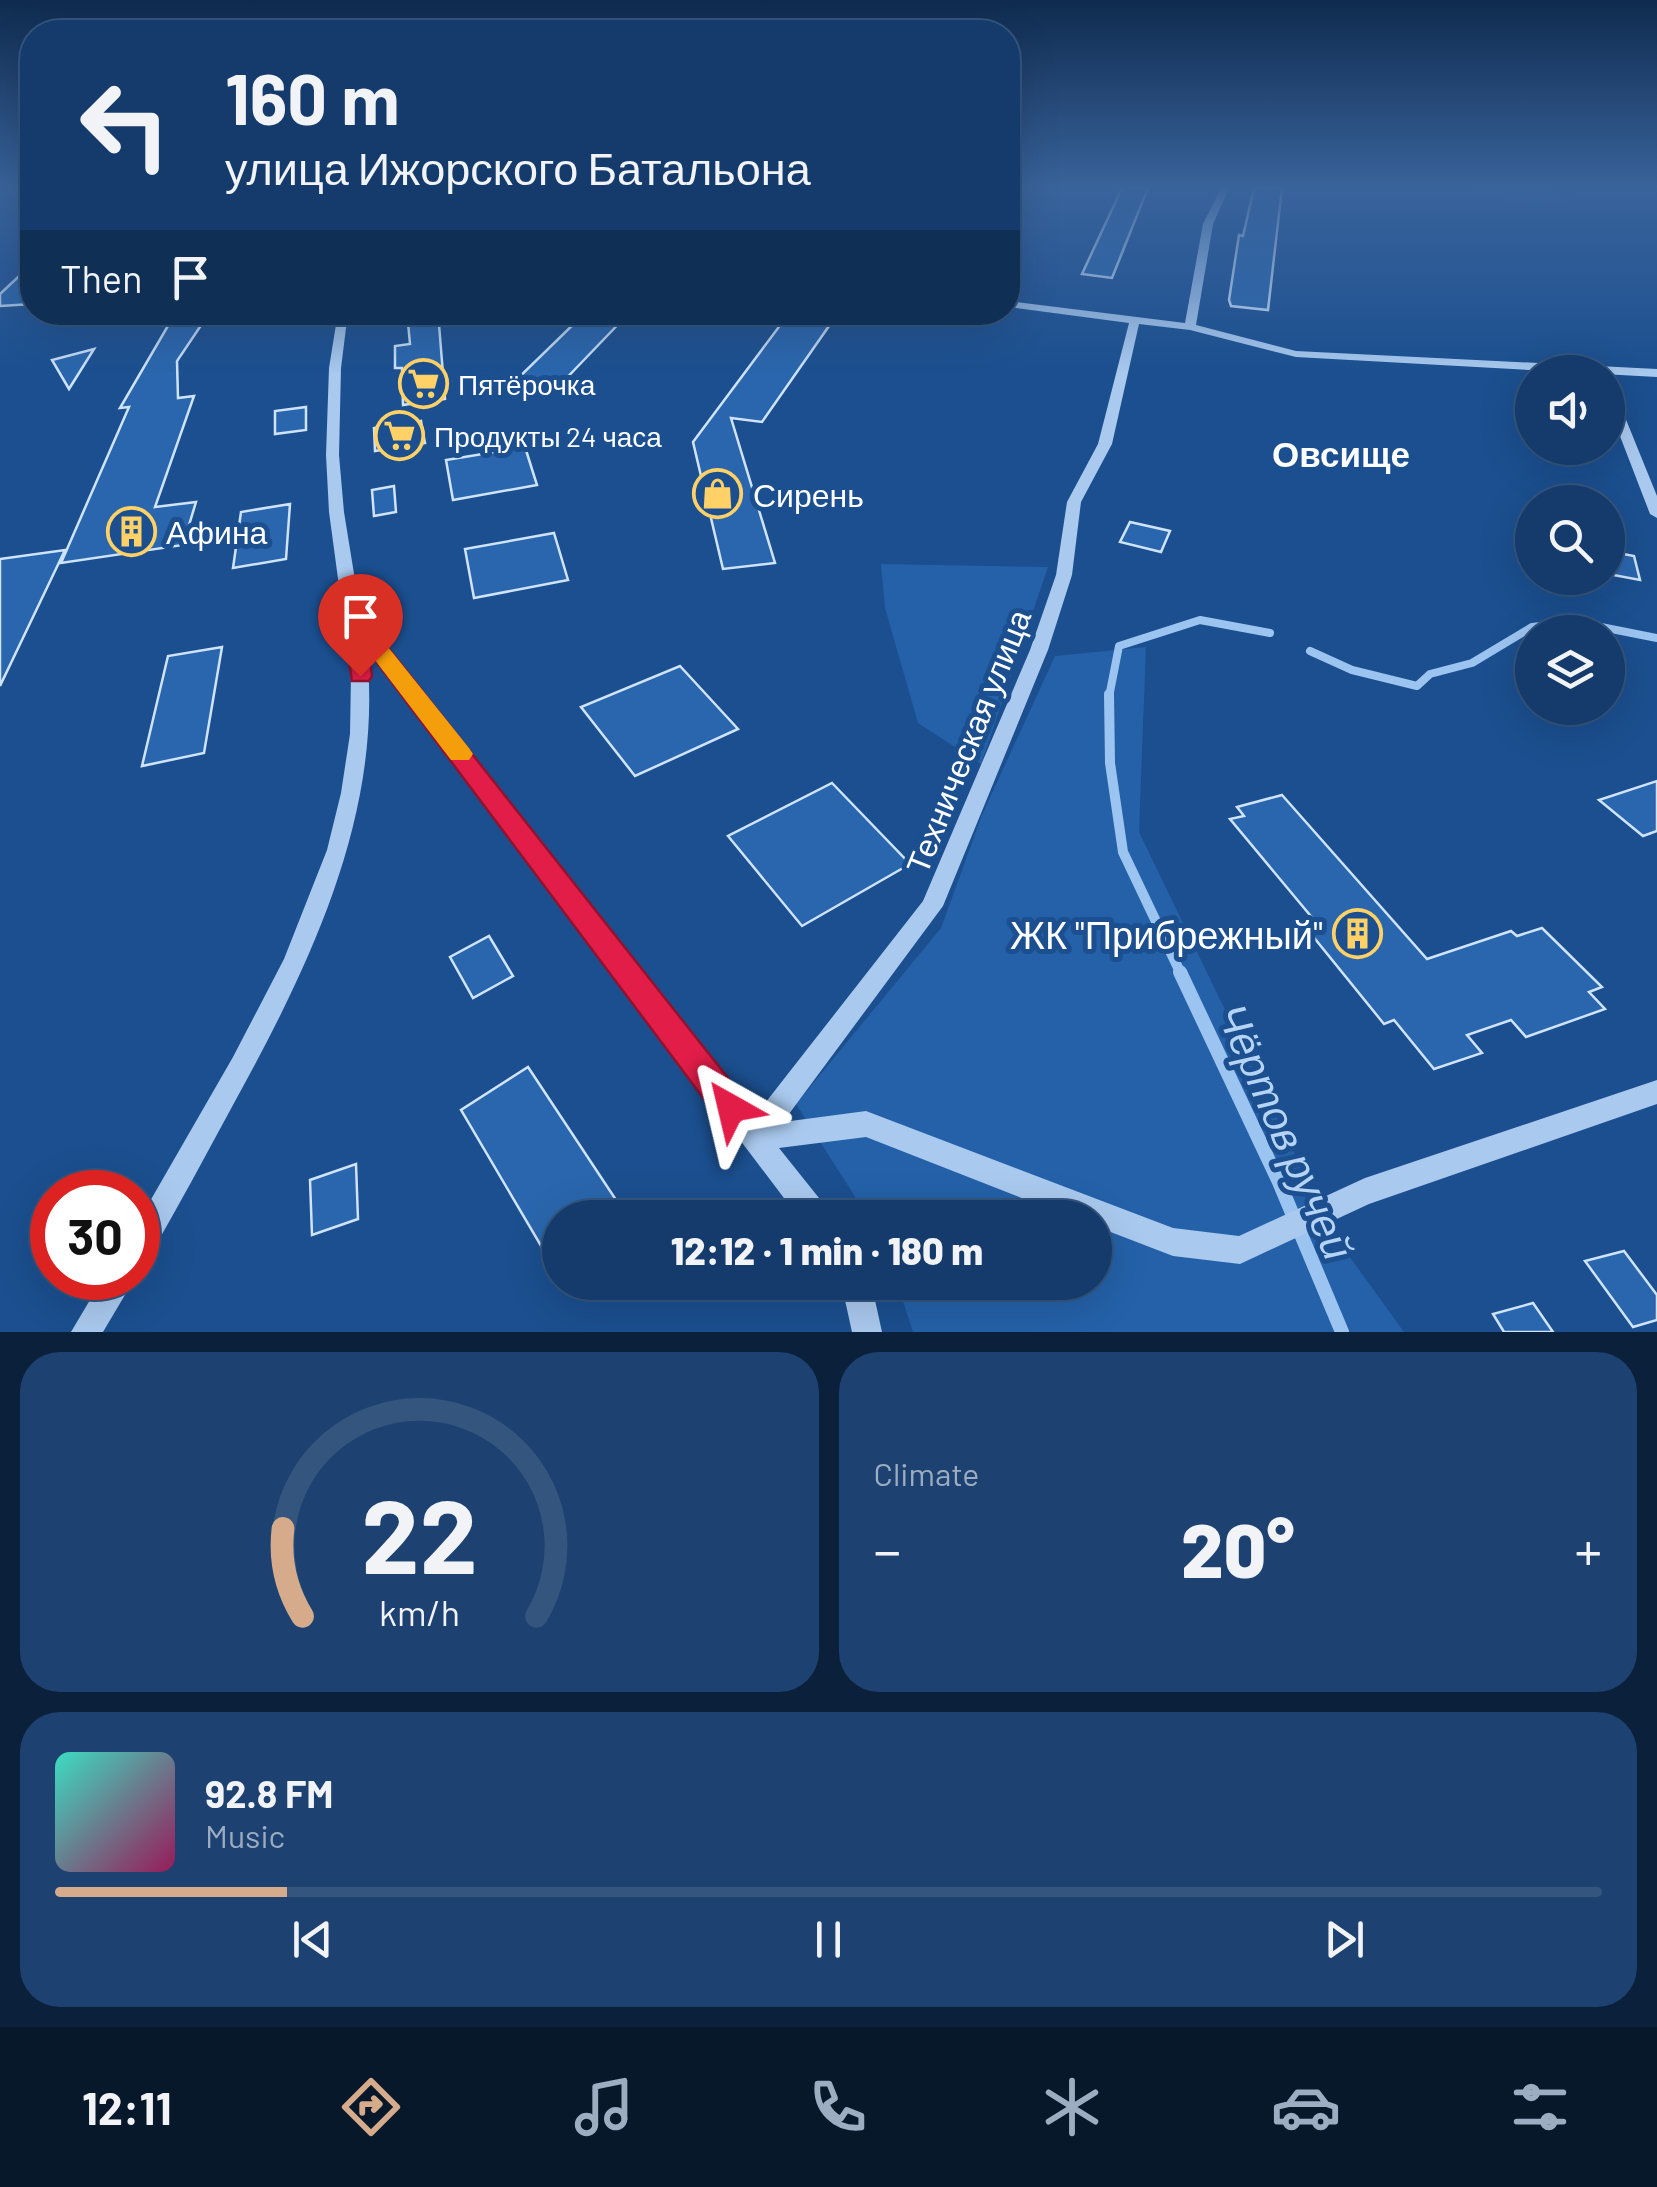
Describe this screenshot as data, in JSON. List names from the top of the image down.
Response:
{
  "streets": {
    "street": ["Техническая улица"]
  },
  "districts": ["Овсище"],
  "water": ["Чёртов ручей"],
  "places": {
    "supermarket": ["Пятёрочка", "Продукты 24 часа"],
    "shop": ["Сирень"],
    "building": ["Афина", "ЖК \"Прибрежный\""]
  },
  "page": {
    "turn": ["160 m", "улица Ижорского Батальона"],
    "then": "Then",
    "limit": "30",
    "trip": "12:12 · 1 min · 180 m",
    "tile": "Climate",
    "heat": ["−", "20°", "+"],
    "song": ["92.8 FM", "Music"],
    "tabs": "12:11",
    "gauge": ["22", "km/h"]
  }
}
